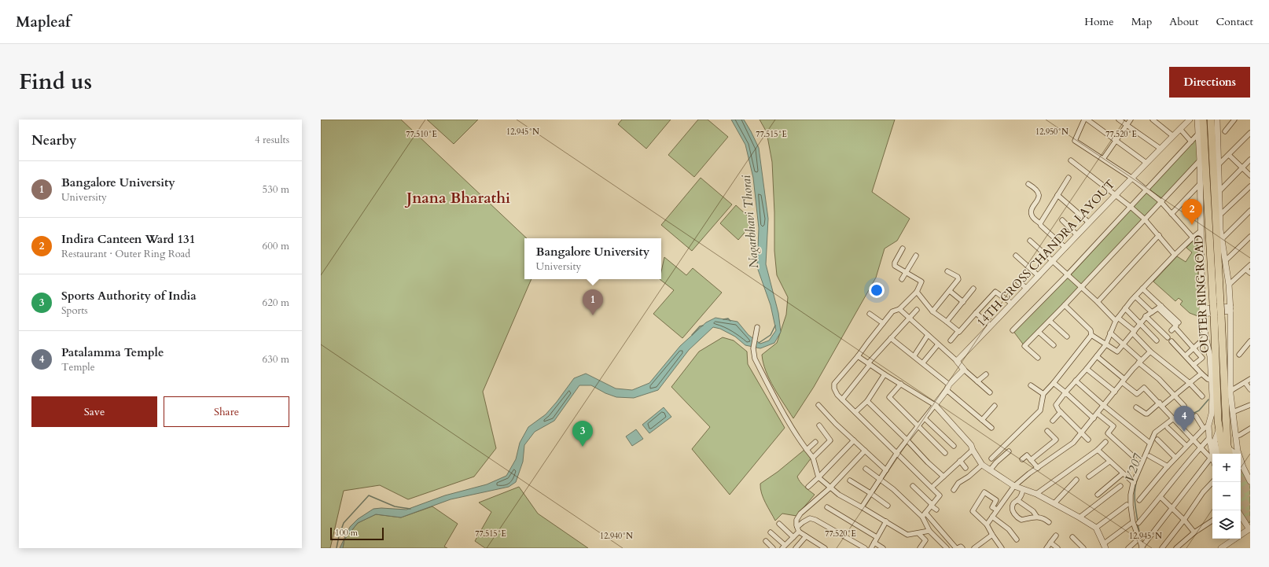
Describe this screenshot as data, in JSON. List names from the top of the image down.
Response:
{
  "streets": {
    "highway": ["OUTER RING ROAD"],
    "street": ["14TH CROSS CHANDRA LAYOUT"]
  },
  "districts": ["Jnana Bharathi"],
  "water": ["Nagarbhavi Thorai", "V207"],
  "scale_bar": "100 m",
  "page": {
    "header": "Mapleaf",
    "nav": [
      "Home",
      "Map",
      "About",
      "Contact"
    ],
    "title": "Find us",
    "buttons": [
      "Directions",
      ["Save", "Share"]
    ],
    "heading": ["Nearby", "4 results"],
    "list": [
      {
        "mark": "1",
        "name": "Bangalore University",
        "note": "University",
        "value": "530 m"
      },
      {
        "mark": "2",
        "name": "Indira Canteen Ward 131",
        "note": "Restaurant · Outer Ring Road",
        "value": "600 m"
      },
      {
        "mark": "3",
        "name": "Sports Authority of India",
        "note": "Sports",
        "value": "620 m"
      },
      {
        "mark": "4",
        "name": "Patalamma Temple",
        "note": "Temple",
        "value": "630 m"
      }
    ],
    "pins": [
      "2",
      "1",
      "4",
      "3"
    ],
    "popup": ["Bangalore University", "University"],
    "map_buttons": ["+", "−"],
    "scale": "100 m"
  },
  "coordinates": [
    "12.945°N",
    "12.950°N",
    "77.510°E",
    "77.515°E",
    "77.520°E",
    "12.940°N"
  ]
}
